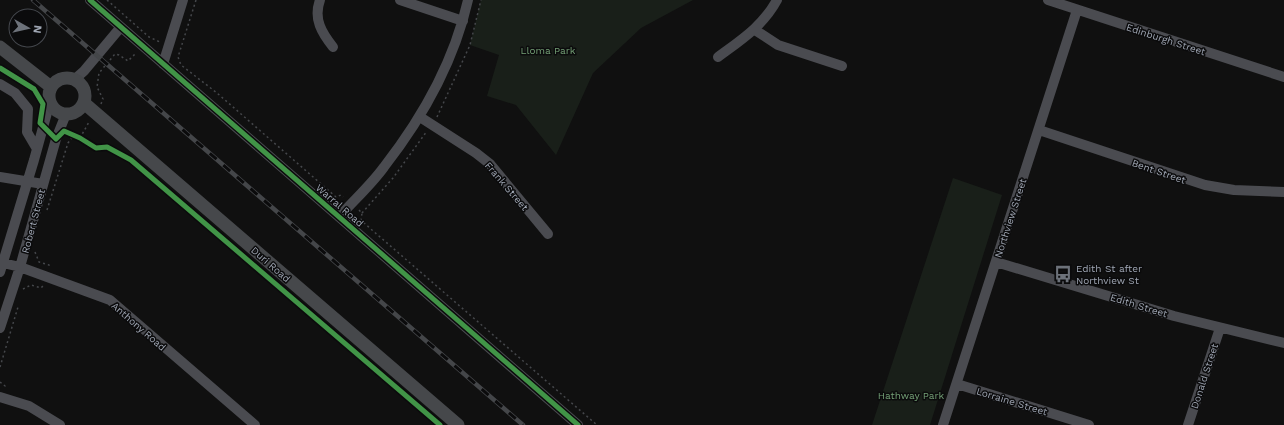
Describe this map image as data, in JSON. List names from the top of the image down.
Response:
{
  "streets": {
    "main road": ["Duri Road"],
    "street": [
      "Edinburgh Street",
      "Bent Street",
      "Frank Street",
      "Warral Road",
      "Northview Street",
      "Robert Street",
      "Edith Street",
      "Anthony Road",
      "Donald Street",
      "Lorraine Street"
    ]
  },
  "crossings": [
    ["Edinburgh Street", "Northview Street"],
    ["Bent Street", "Northview Street"],
    ["Northview Street", "Edith Street"],
    ["Northview Street", "Lorraine Street"],
    ["Robert Street", "Duri Road"],
    ["Robert Street", "Anthony Road"],
    ["Edith Street", "Donald Street"]
  ],
  "parks": ["Lloma Park", "Hathway Park"],
  "places": {
    "bus stop": ["Edith St after Northview St"]
  },
  "north": "right"
}
